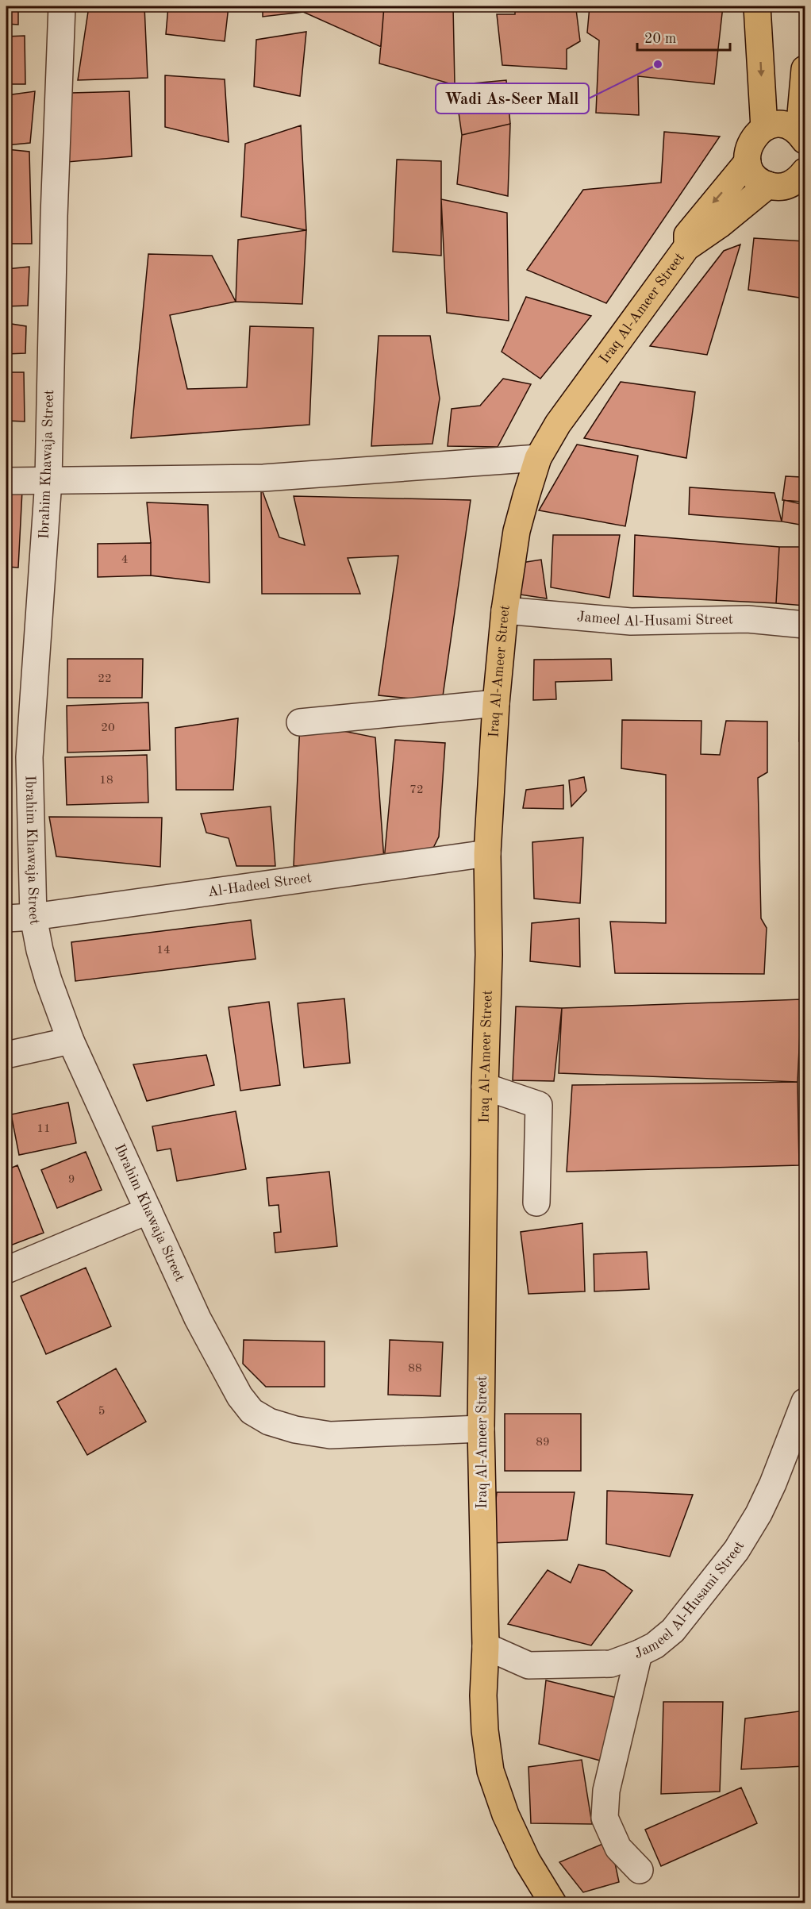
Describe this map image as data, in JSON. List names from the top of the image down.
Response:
{
  "streets": {
    "main road": ["Iraq Al-Ameer Street"],
    "street": ["Ibrahim Khawaja Street", "Jameel Al-Husami Street", "Al-Hadeel Street"]
  },
  "crossings": [
    ["Iraq Al-Ameer Street", "Ibrahim Khawaja Street"],
    ["Iraq Al-Ameer Street", "Jameel Al-Husami Street"],
    ["Iraq Al-Ameer Street", "Al-Hadeel Street"],
    ["Ibrahim Khawaja Street", "Al-Hadeel Street"]
  ],
  "places": ["Wadi As-Seer Mall"],
  "house_numbers": [
    "4",
    "22",
    "20",
    "18",
    "72",
    "14",
    "11",
    "9",
    "88",
    "5",
    "89"
  ],
  "scale_bar": "20 m"
}
